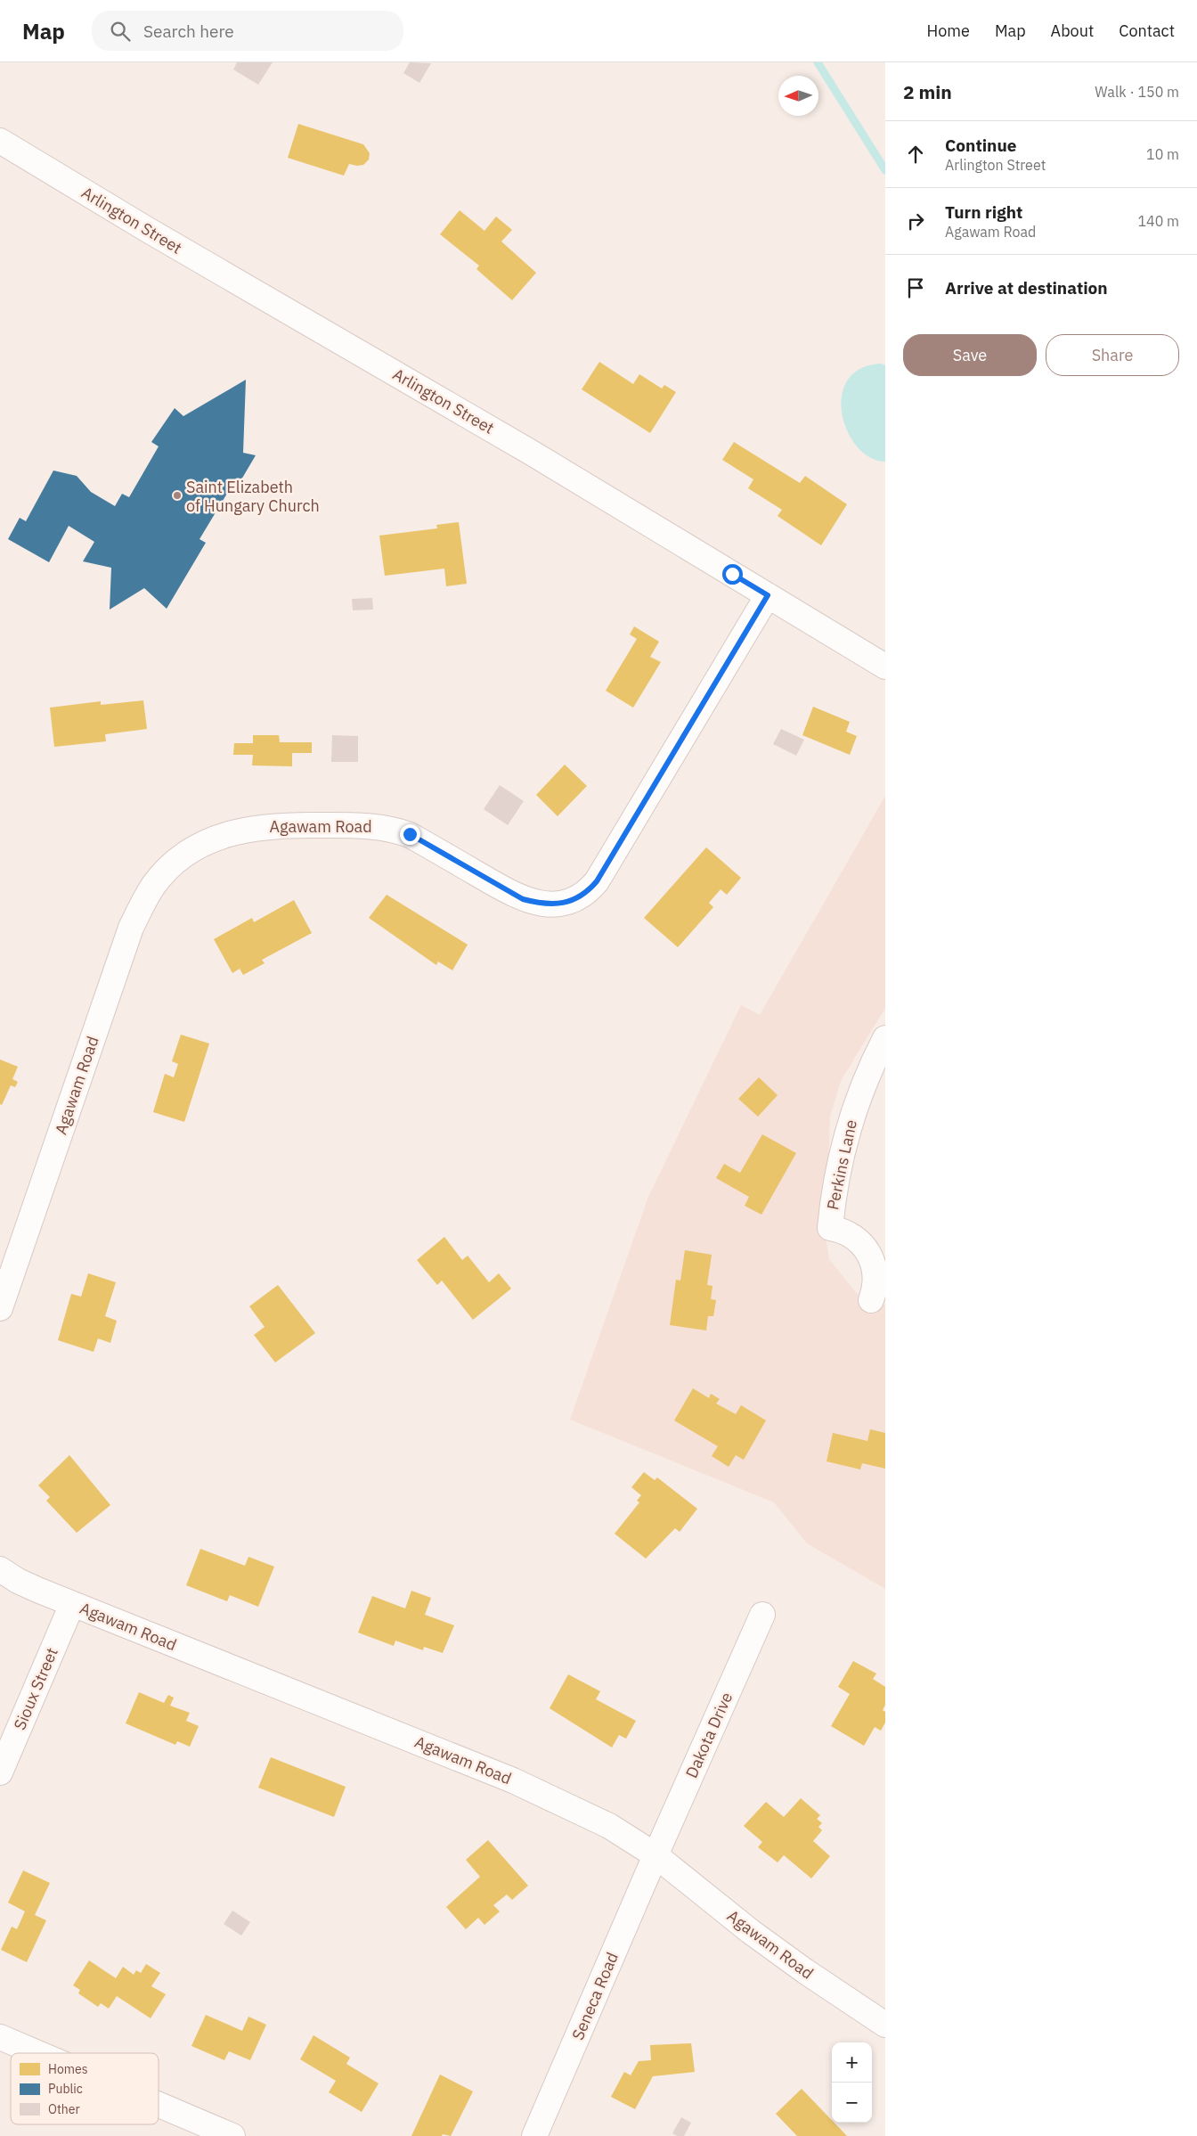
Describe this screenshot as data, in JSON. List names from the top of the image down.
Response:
{
  "streets": {
    "street": [
      "Arlington Street",
      "Agawam Road",
      "Perkins Lane",
      "Sioux Street",
      "Dakota Drive",
      "Seneca Road"
    ]
  },
  "crossings": [
    ["Arlington Street", "Agawam Road"],
    ["Agawam Road", "Sioux Street"],
    ["Agawam Road", "Dakota Drive"],
    ["Agawam Road", "Seneca Road"],
    ["Dakota Drive", "Seneca Road"]
  ],
  "places": ["Saint Elizabeth of Hungary Church"],
  "legend": ["Homes", "Public", "Other"],
  "north": "left",
  "page": {
    "header": "Map",
    "search": "Search here",
    "nav": [
      "Home",
      "Map",
      "About",
      "Contact"
    ],
    "heading": ["2 min", "Walk · 150 m"],
    "list": [
      ["Continue", "Arlington Street", "10 m"],
      ["Turn right", "Agawam Road", "140 m"],
      "Arrive at destination"
    ],
    "buttons": ["Save", "Share"],
    "map_buttons": ["+", "−"]
  }
}
